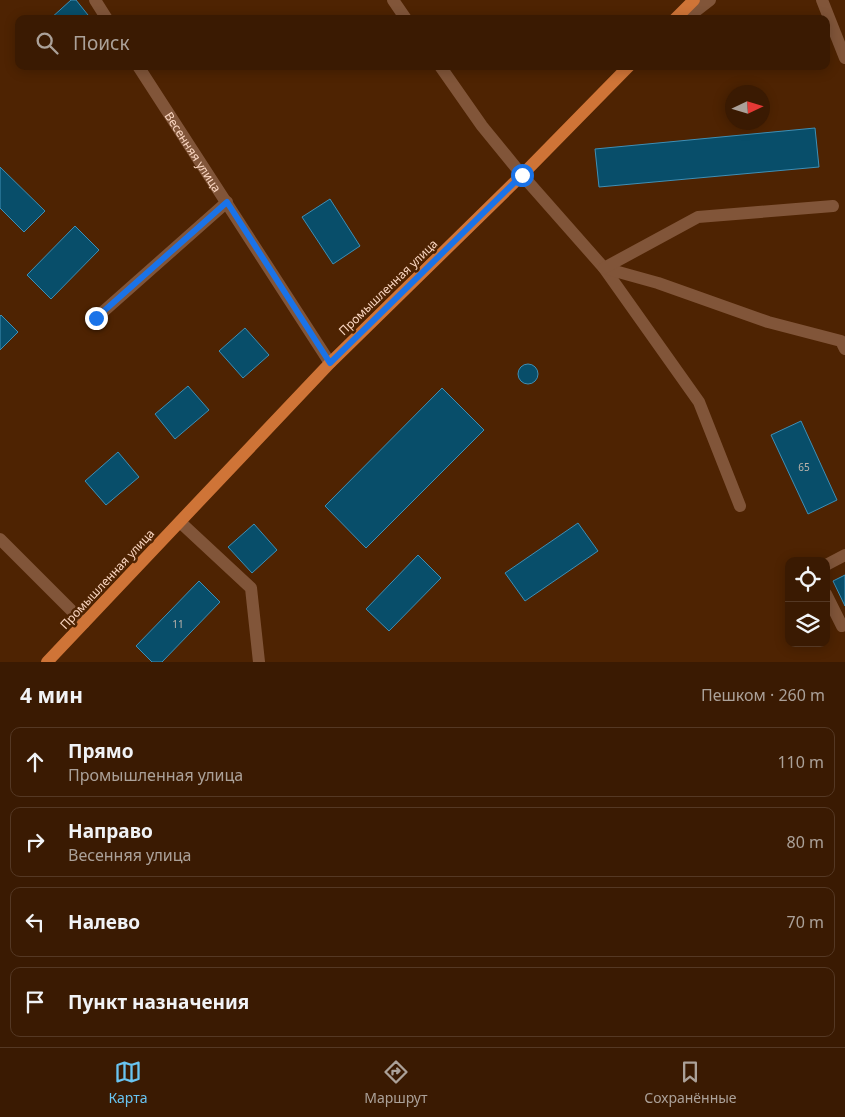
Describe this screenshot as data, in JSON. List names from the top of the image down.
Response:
{
  "streets": {
    "main road": ["Промышленная улица"],
    "street": ["Весенняя улица"]
  },
  "crossings": [
    ["Весенняя улица", "Промышленная улица"]
  ],
  "house_numbers": ["65", "11"],
  "north": "right",
  "page": {
    "search": "Поиск",
    "heading": ["4 мин", "Пешком · 260 m"],
    "list": [
      ["Прямо", "Промышленная улица", "110 m"],
      ["Направо", "Весенняя улица", "80 m"],
      ["Налево", "70 m"],
      "Пункт назначения"
    ],
    "nav": ["Карта", "Маршрут", "Сохранённые"]
  }
}
